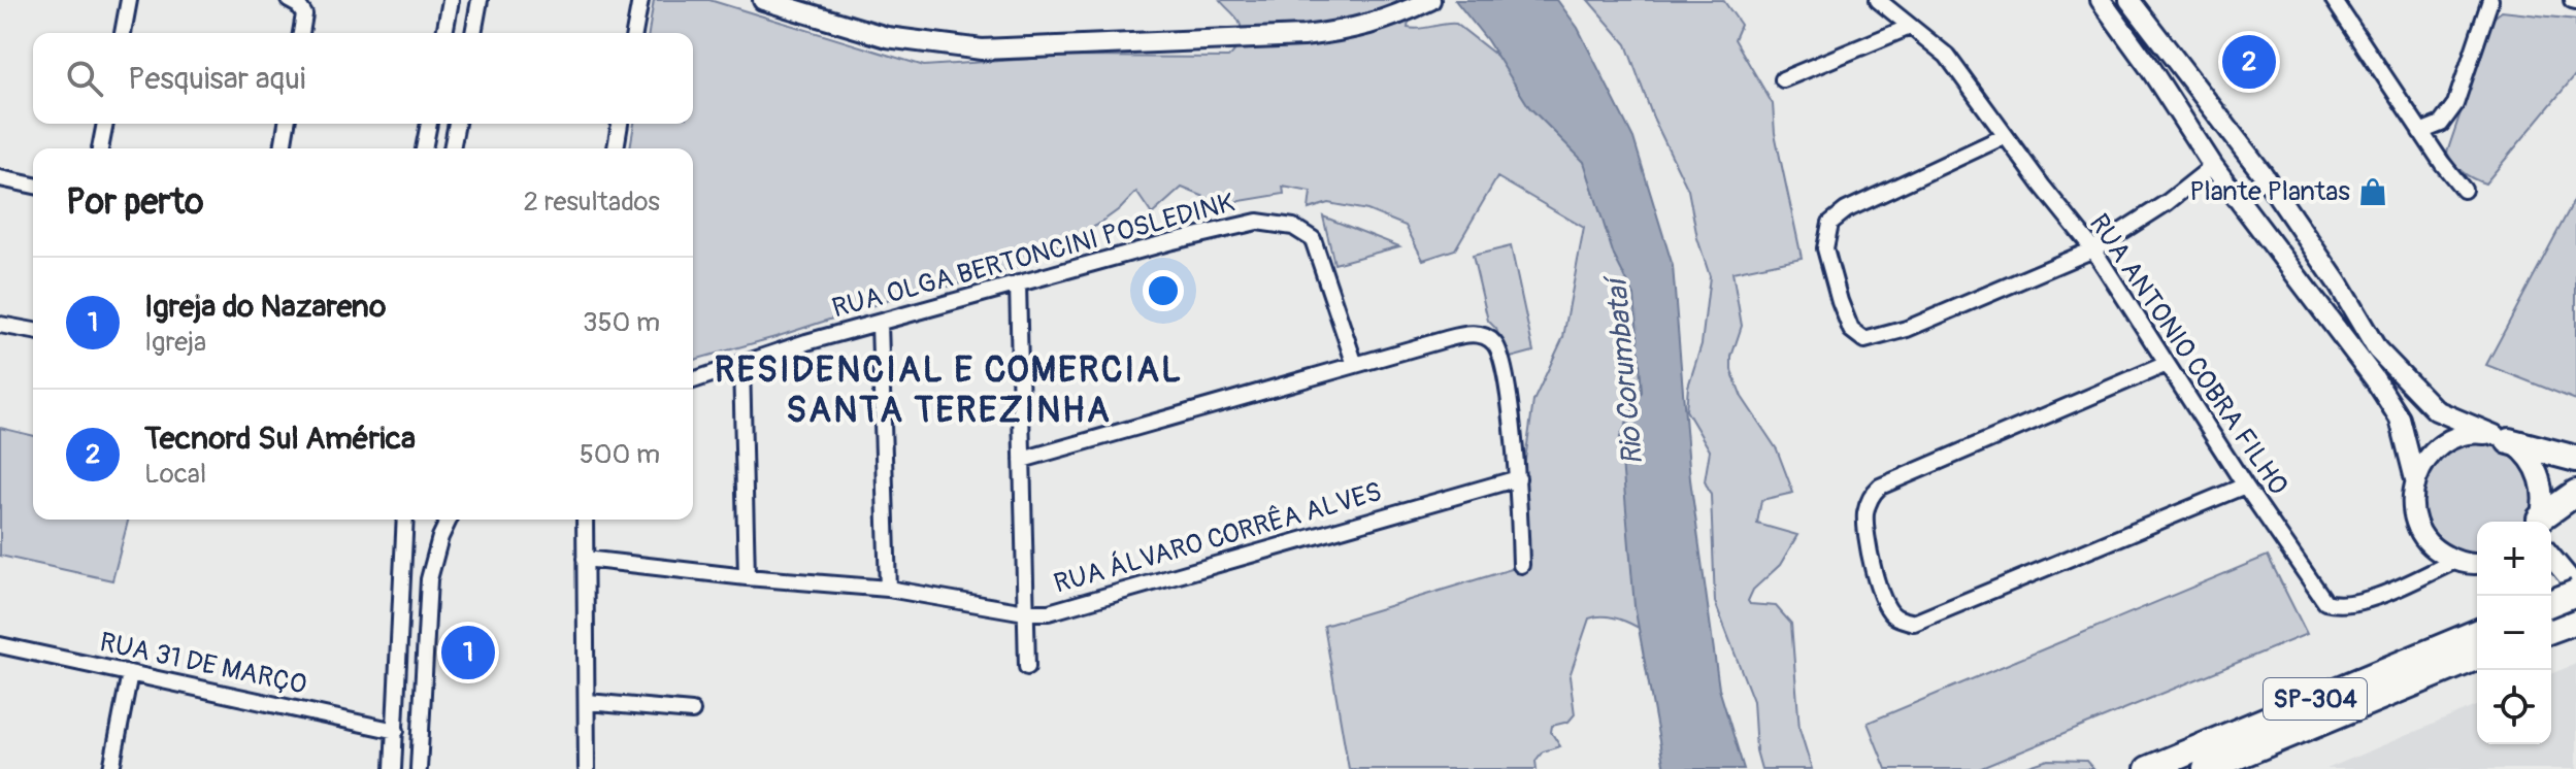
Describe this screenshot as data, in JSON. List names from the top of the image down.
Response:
{
  "streets": {
    "highway": ["SP-304"],
    "street": [
      "RUA OLGA BERTONCINI POSLEDINK",
      "RUA ANTONIO COBRA FILHO",
      "RUA ÁLVARO CORRÊA ALVES",
      "RUA 31 DE MARÇO"
    ]
  },
  "districts": ["RESIDENCIAL E COMERCIAL SANTA TEREZINHA"],
  "water": ["Rio Corumbataí"],
  "places": {
    "shop": ["Plante Plantas"]
  },
  "page": {
    "pins": ["2", "1"],
    "search": "Pesquisar aqui",
    "heading": ["Por perto", "2 resultados"],
    "list": [
      {
        "mark": "1",
        "name": "Igreja do Nazareno",
        "note": "Igreja",
        "value": "350 m"
      },
      {
        "mark": "2",
        "name": "Tecnord Sul América",
        "note": "Local",
        "value": "500 m"
      }
    ],
    "map_buttons": ["+", "−"]
  }
}
